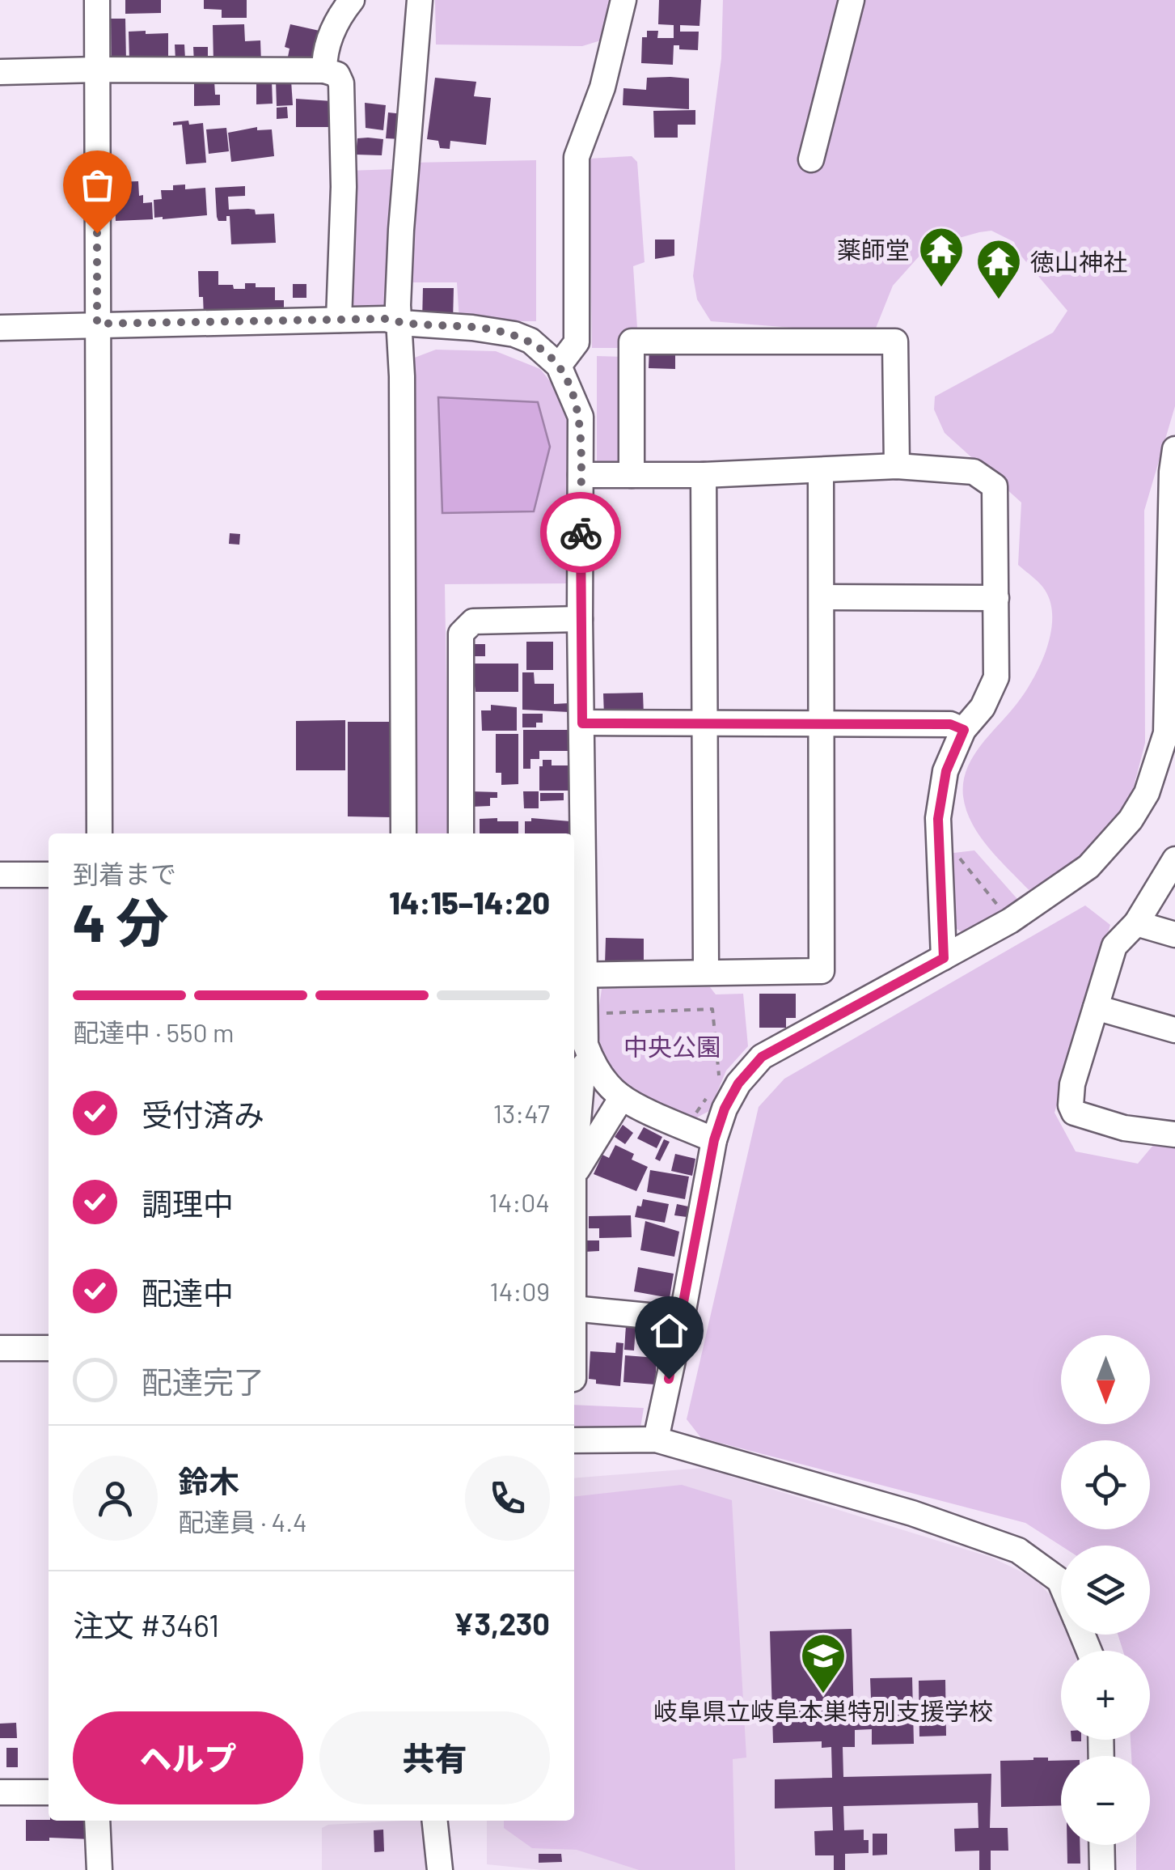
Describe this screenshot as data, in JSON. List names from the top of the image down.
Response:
{
  "parks": ["中央公園"],
  "places": {
    "temple": ["薬師堂", "徳山神社"],
    "school or university": ["岐阜県立岐阜本巣特別支援学校"]
  },
  "north": "bottom",
  "page": {
    "heading": ["4 分", "到着まで", "14:15–14:20"],
    "panel": [
      "鈴木",
      "配達員 · 4.4",
      "注文 #3461",
      "¥3,230"
    ],
    "bar": "配達中 · 550 m",
    "list": [
      ["受付済み", "13:47"],
      ["調理中", "14:04"],
      ["配達中", "14:09"],
      "配達完了"
    ],
    "map_buttons": ["+", "−"],
    "buttons": ["ヘルプ", "共有"]
  }
}
